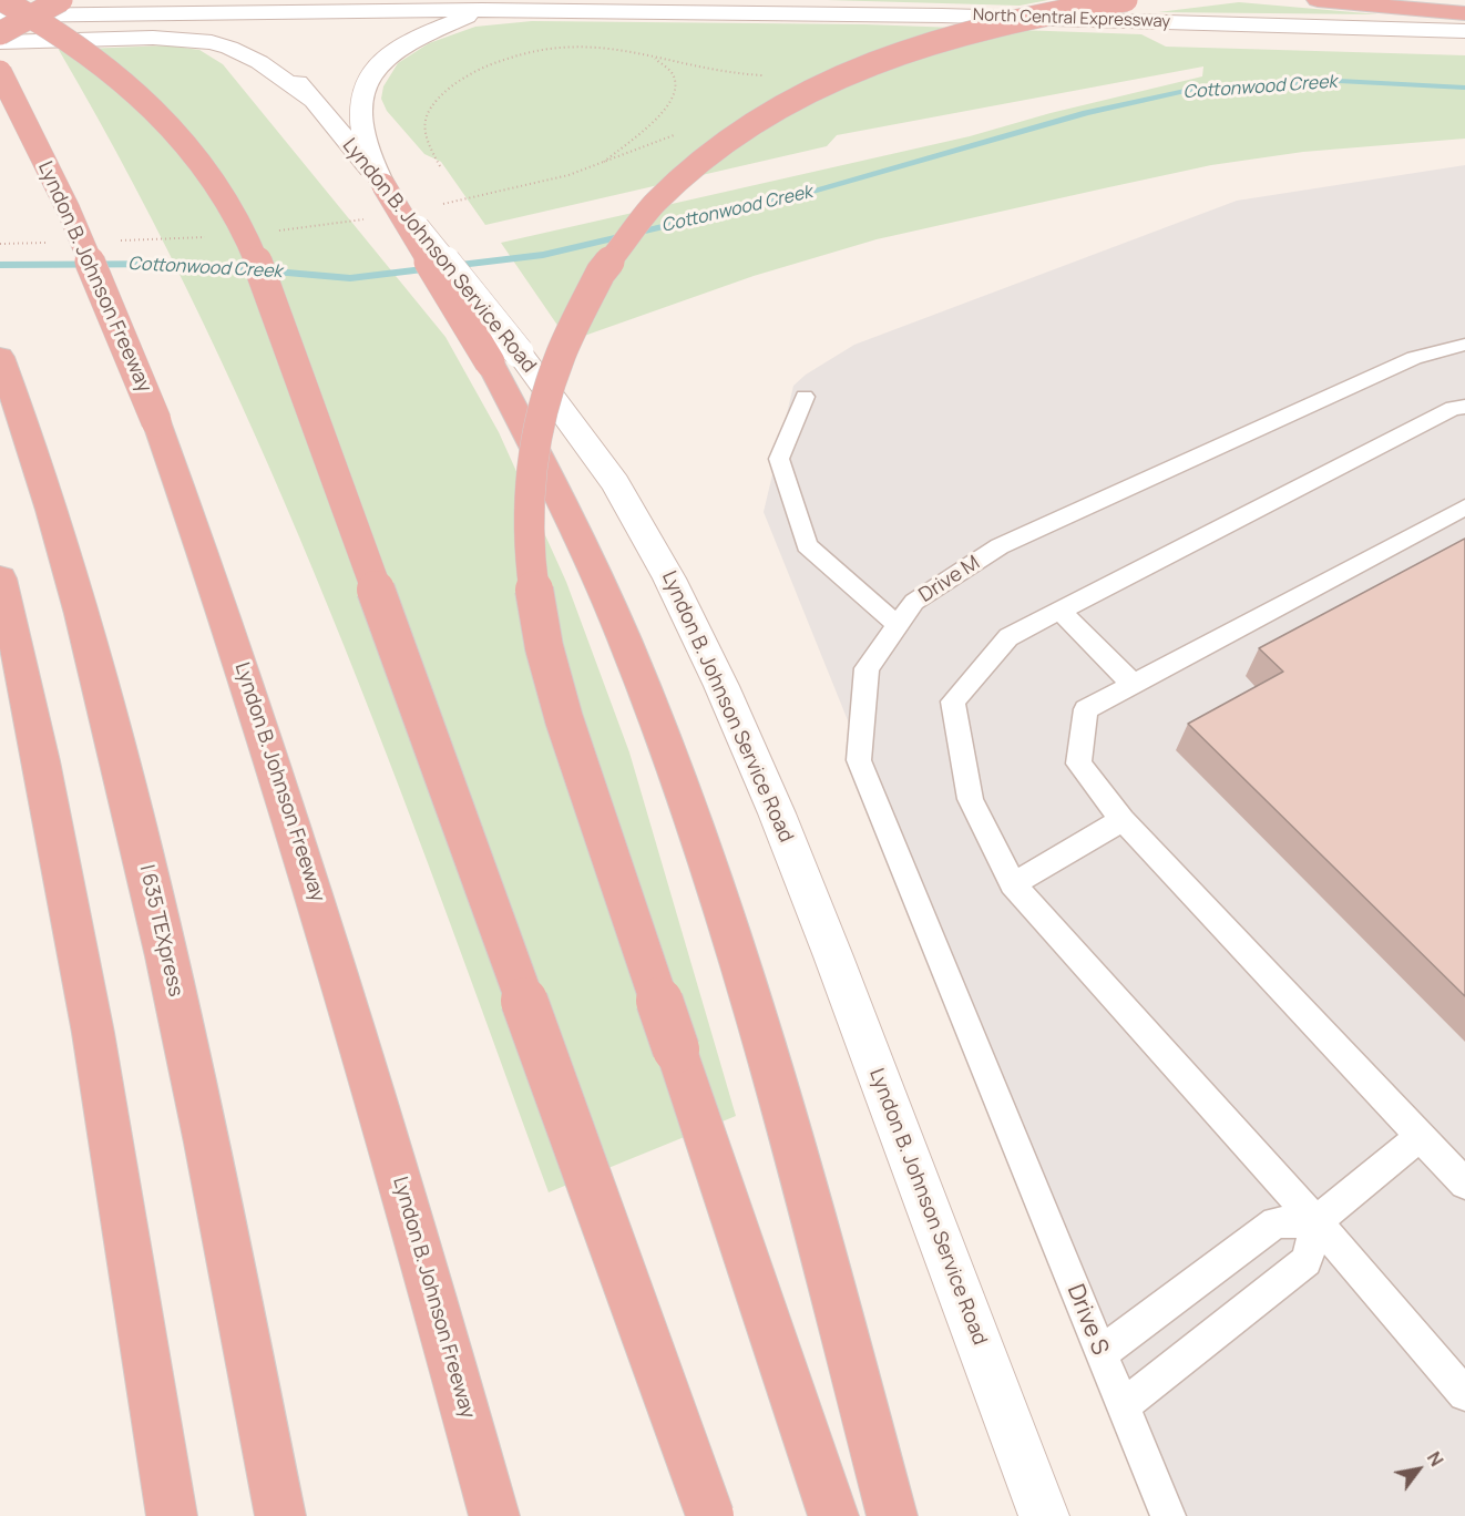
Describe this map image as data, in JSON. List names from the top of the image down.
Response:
{
  "streets": {
    "highway": ["Lyndon B. Johnson Freeway", "I 635 TEXpress"],
    "main road": ["North Central Expressway", "Lyndon B. Johnson Service Road"],
    "lane": ["Drive M", "Drive S"]
  },
  "crossings": [
    ["North Central Expressway", "Lyndon B. Johnson Service Road"],
    ["Drive M", "Drive S"]
  ],
  "water": ["Cottonwood Creek"],
  "north": "top right"
}
